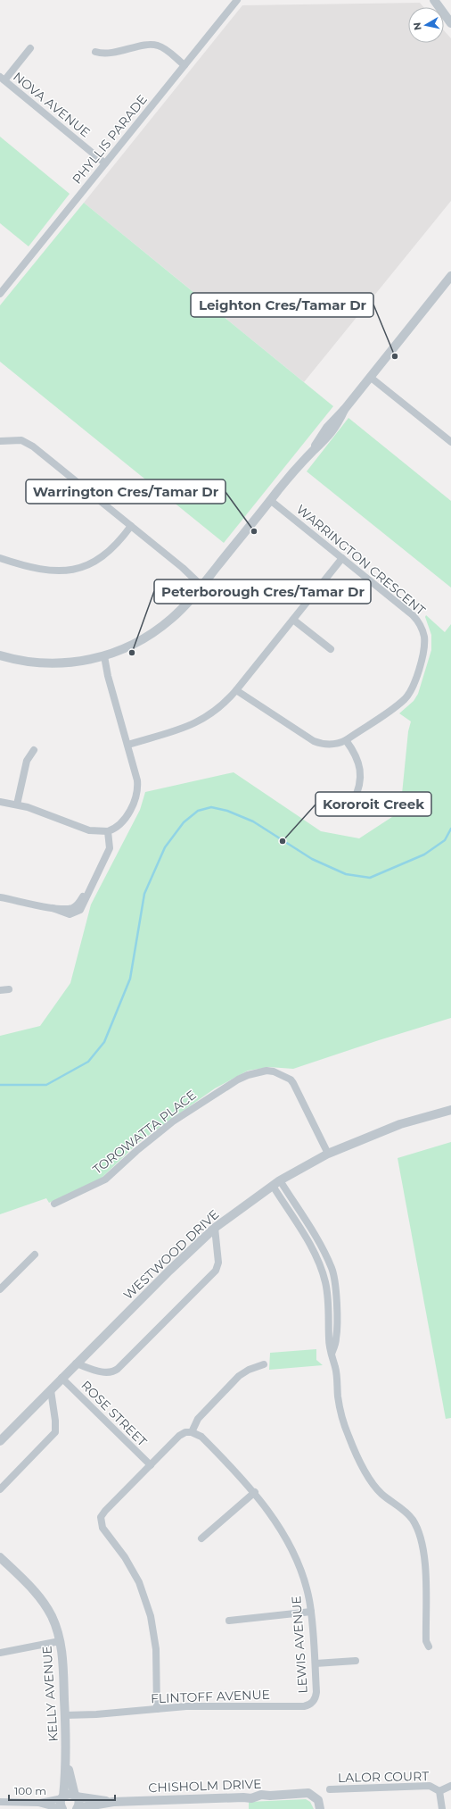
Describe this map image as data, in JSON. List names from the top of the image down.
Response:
{
  "streets": {
    "street": [
      "NOVA AVENUE",
      "PHYLLIS PARADE",
      "WARRINGTON CRESCENT",
      "TOROWATTA PLACE",
      "WESTWOOD DRIVE",
      "ROSE STREET",
      "LEWIS AVENUE",
      "KELLY AVENUE",
      "FLINTOFF AVENUE",
      "LALOR COURT",
      "CHISHOLM DRIVE"
    ]
  },
  "crossings": [
    ["NOVA AVENUE", "PHYLLIS PARADE"],
    ["TOROWATTA PLACE", "WESTWOOD DRIVE"],
    ["WESTWOOD DRIVE", "ROSE STREET"],
    ["LEWIS AVENUE", "FLINTOFF AVENUE"],
    ["KELLY AVENUE", "FLINTOFF AVENUE"],
    ["KELLY AVENUE", "CHISHOLM DRIVE"]
  ],
  "places": [
    "Leighton Cres/Tamar Dr",
    "Warrington Cres/Tamar Dr",
    "Peterborough Cres/Tamar Dr",
    "Kororoit Creek"
  ],
  "scale_bar": "100 m",
  "north": "left"
}
